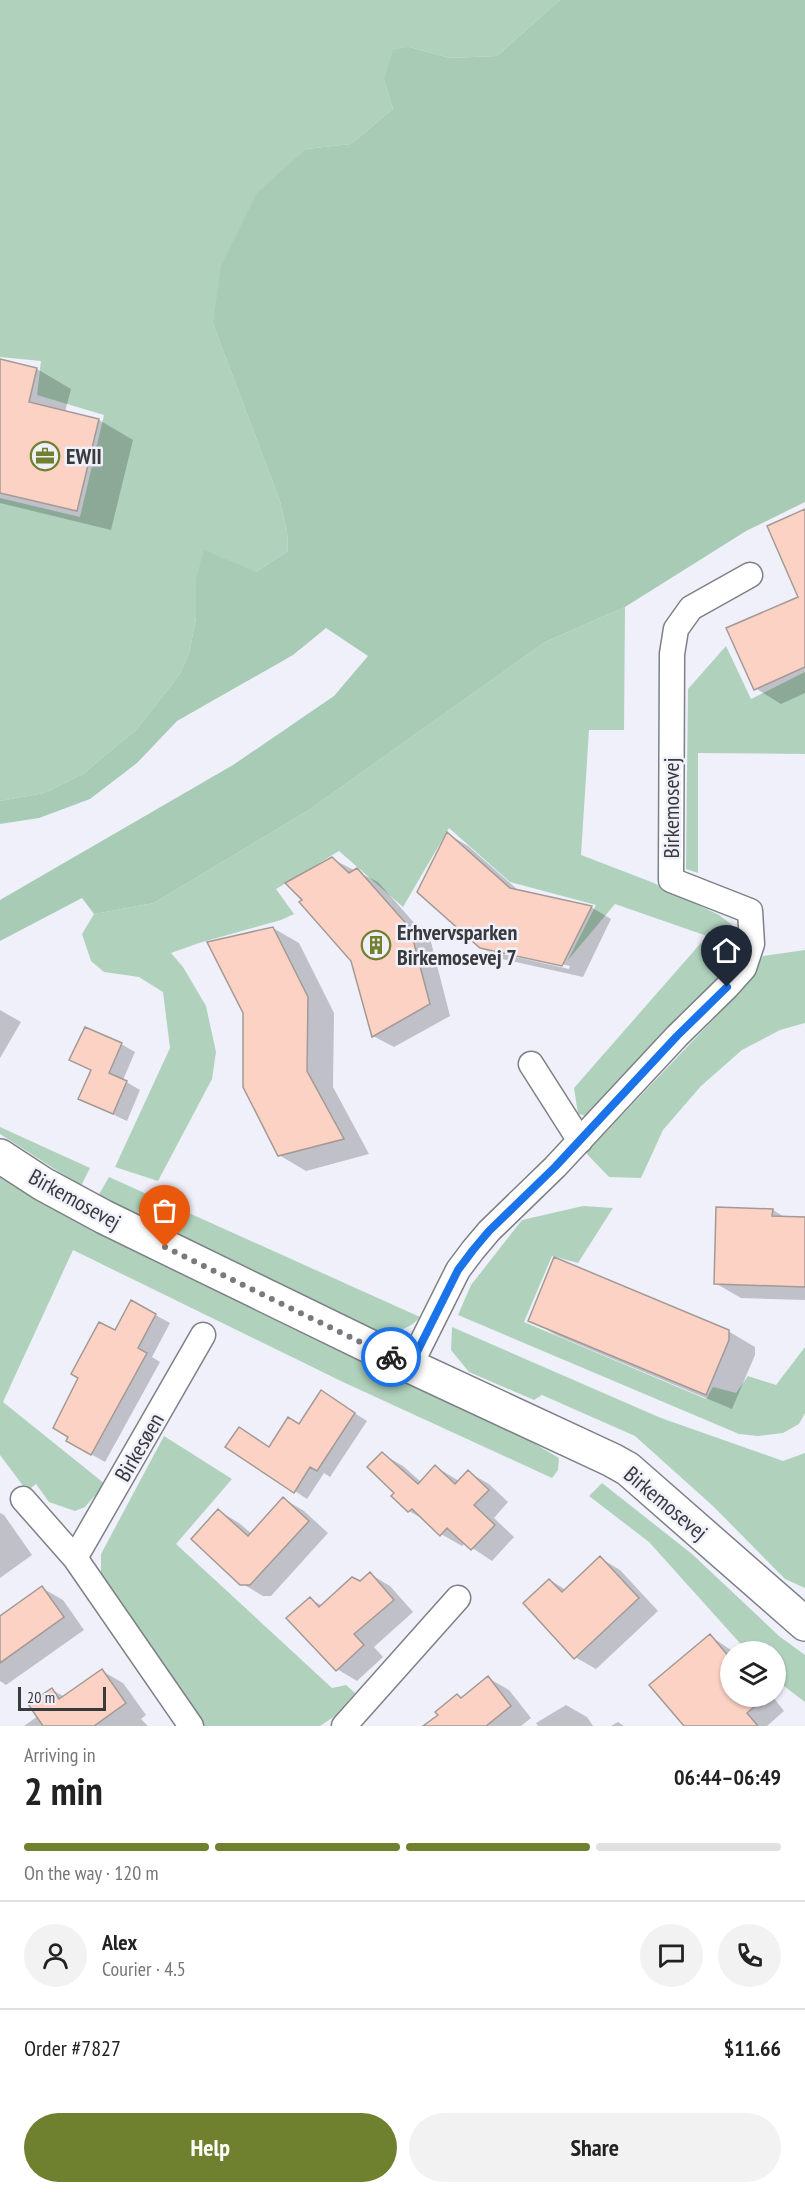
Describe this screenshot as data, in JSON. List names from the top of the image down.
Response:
{
  "streets": {
    "street": ["Birkemosevej", "Birkesøen"]
  },
  "places": {
    "office": ["EWII"],
    "building": ["Erhvervsparken Birkemosevej 7"]
  },
  "scale_bar": "20 m",
  "page": {
    "scale": "20 m",
    "heading": ["2 min", "Arriving in", "06:44–06:49"],
    "panel": [
      "Alex",
      "Courier · 4.5",
      "Order #7827",
      "$11.66"
    ],
    "bar": "On the way · 120 m",
    "buttons": ["Help", "Share"]
  }
}
